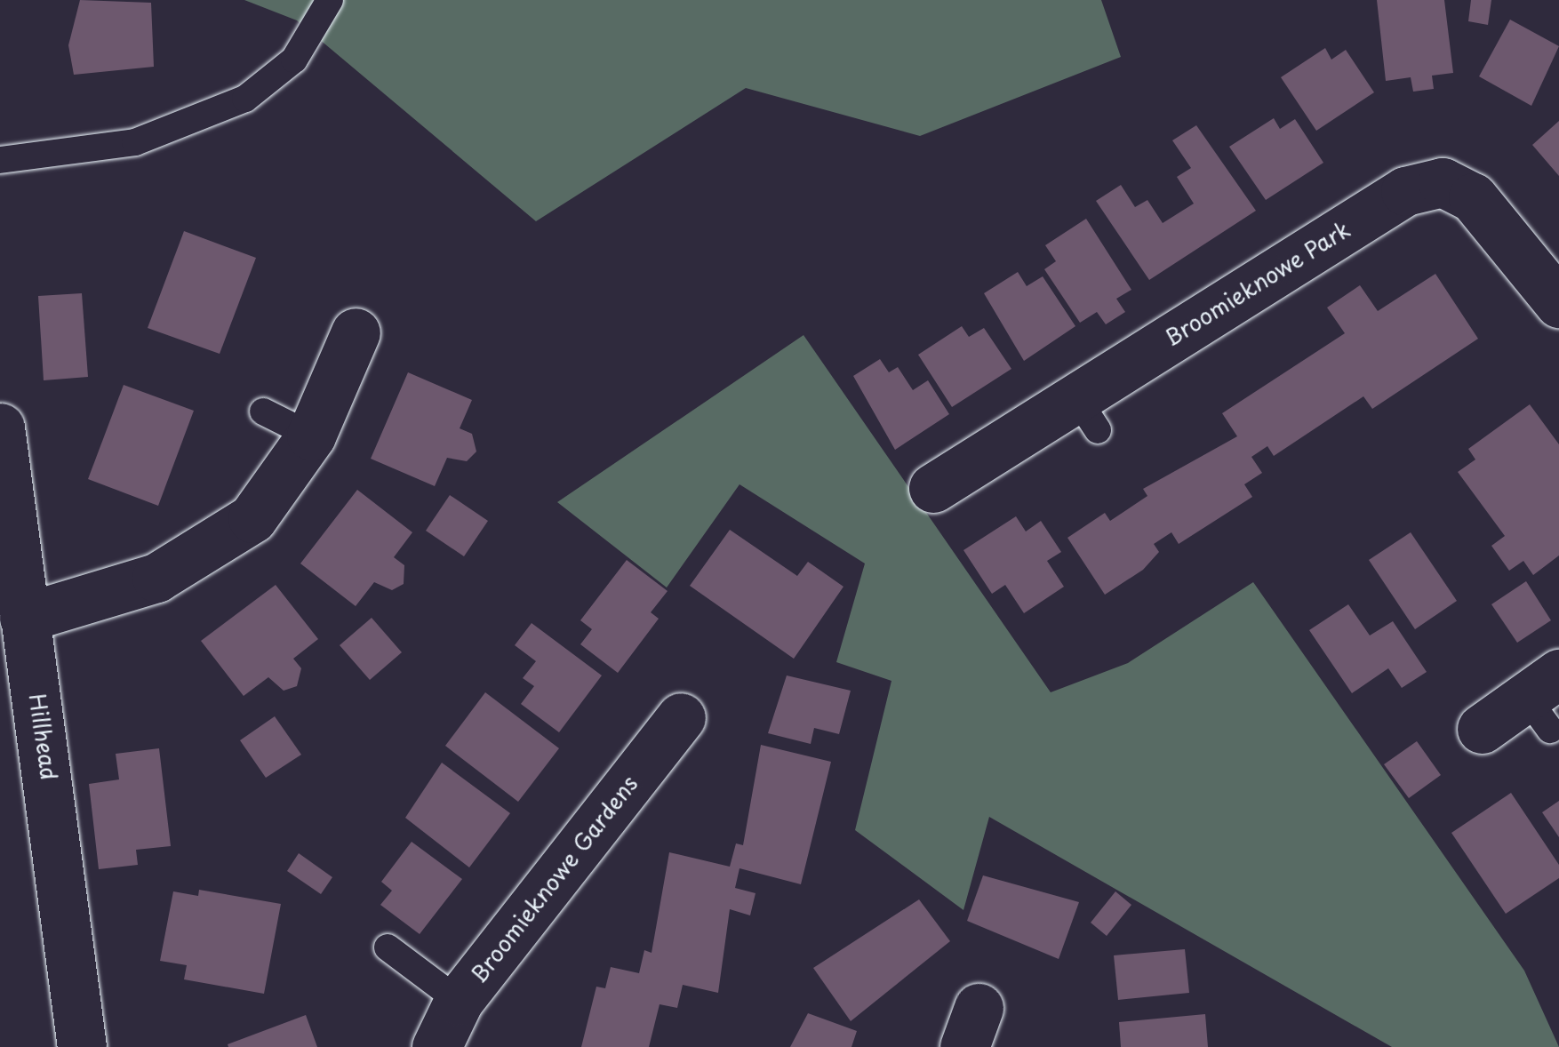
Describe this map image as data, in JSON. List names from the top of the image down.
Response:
{
  "streets": {
    "street": ["Broomieknowe Park", "Hillhead", "Broomieknowe Gardens"]
  }
}
